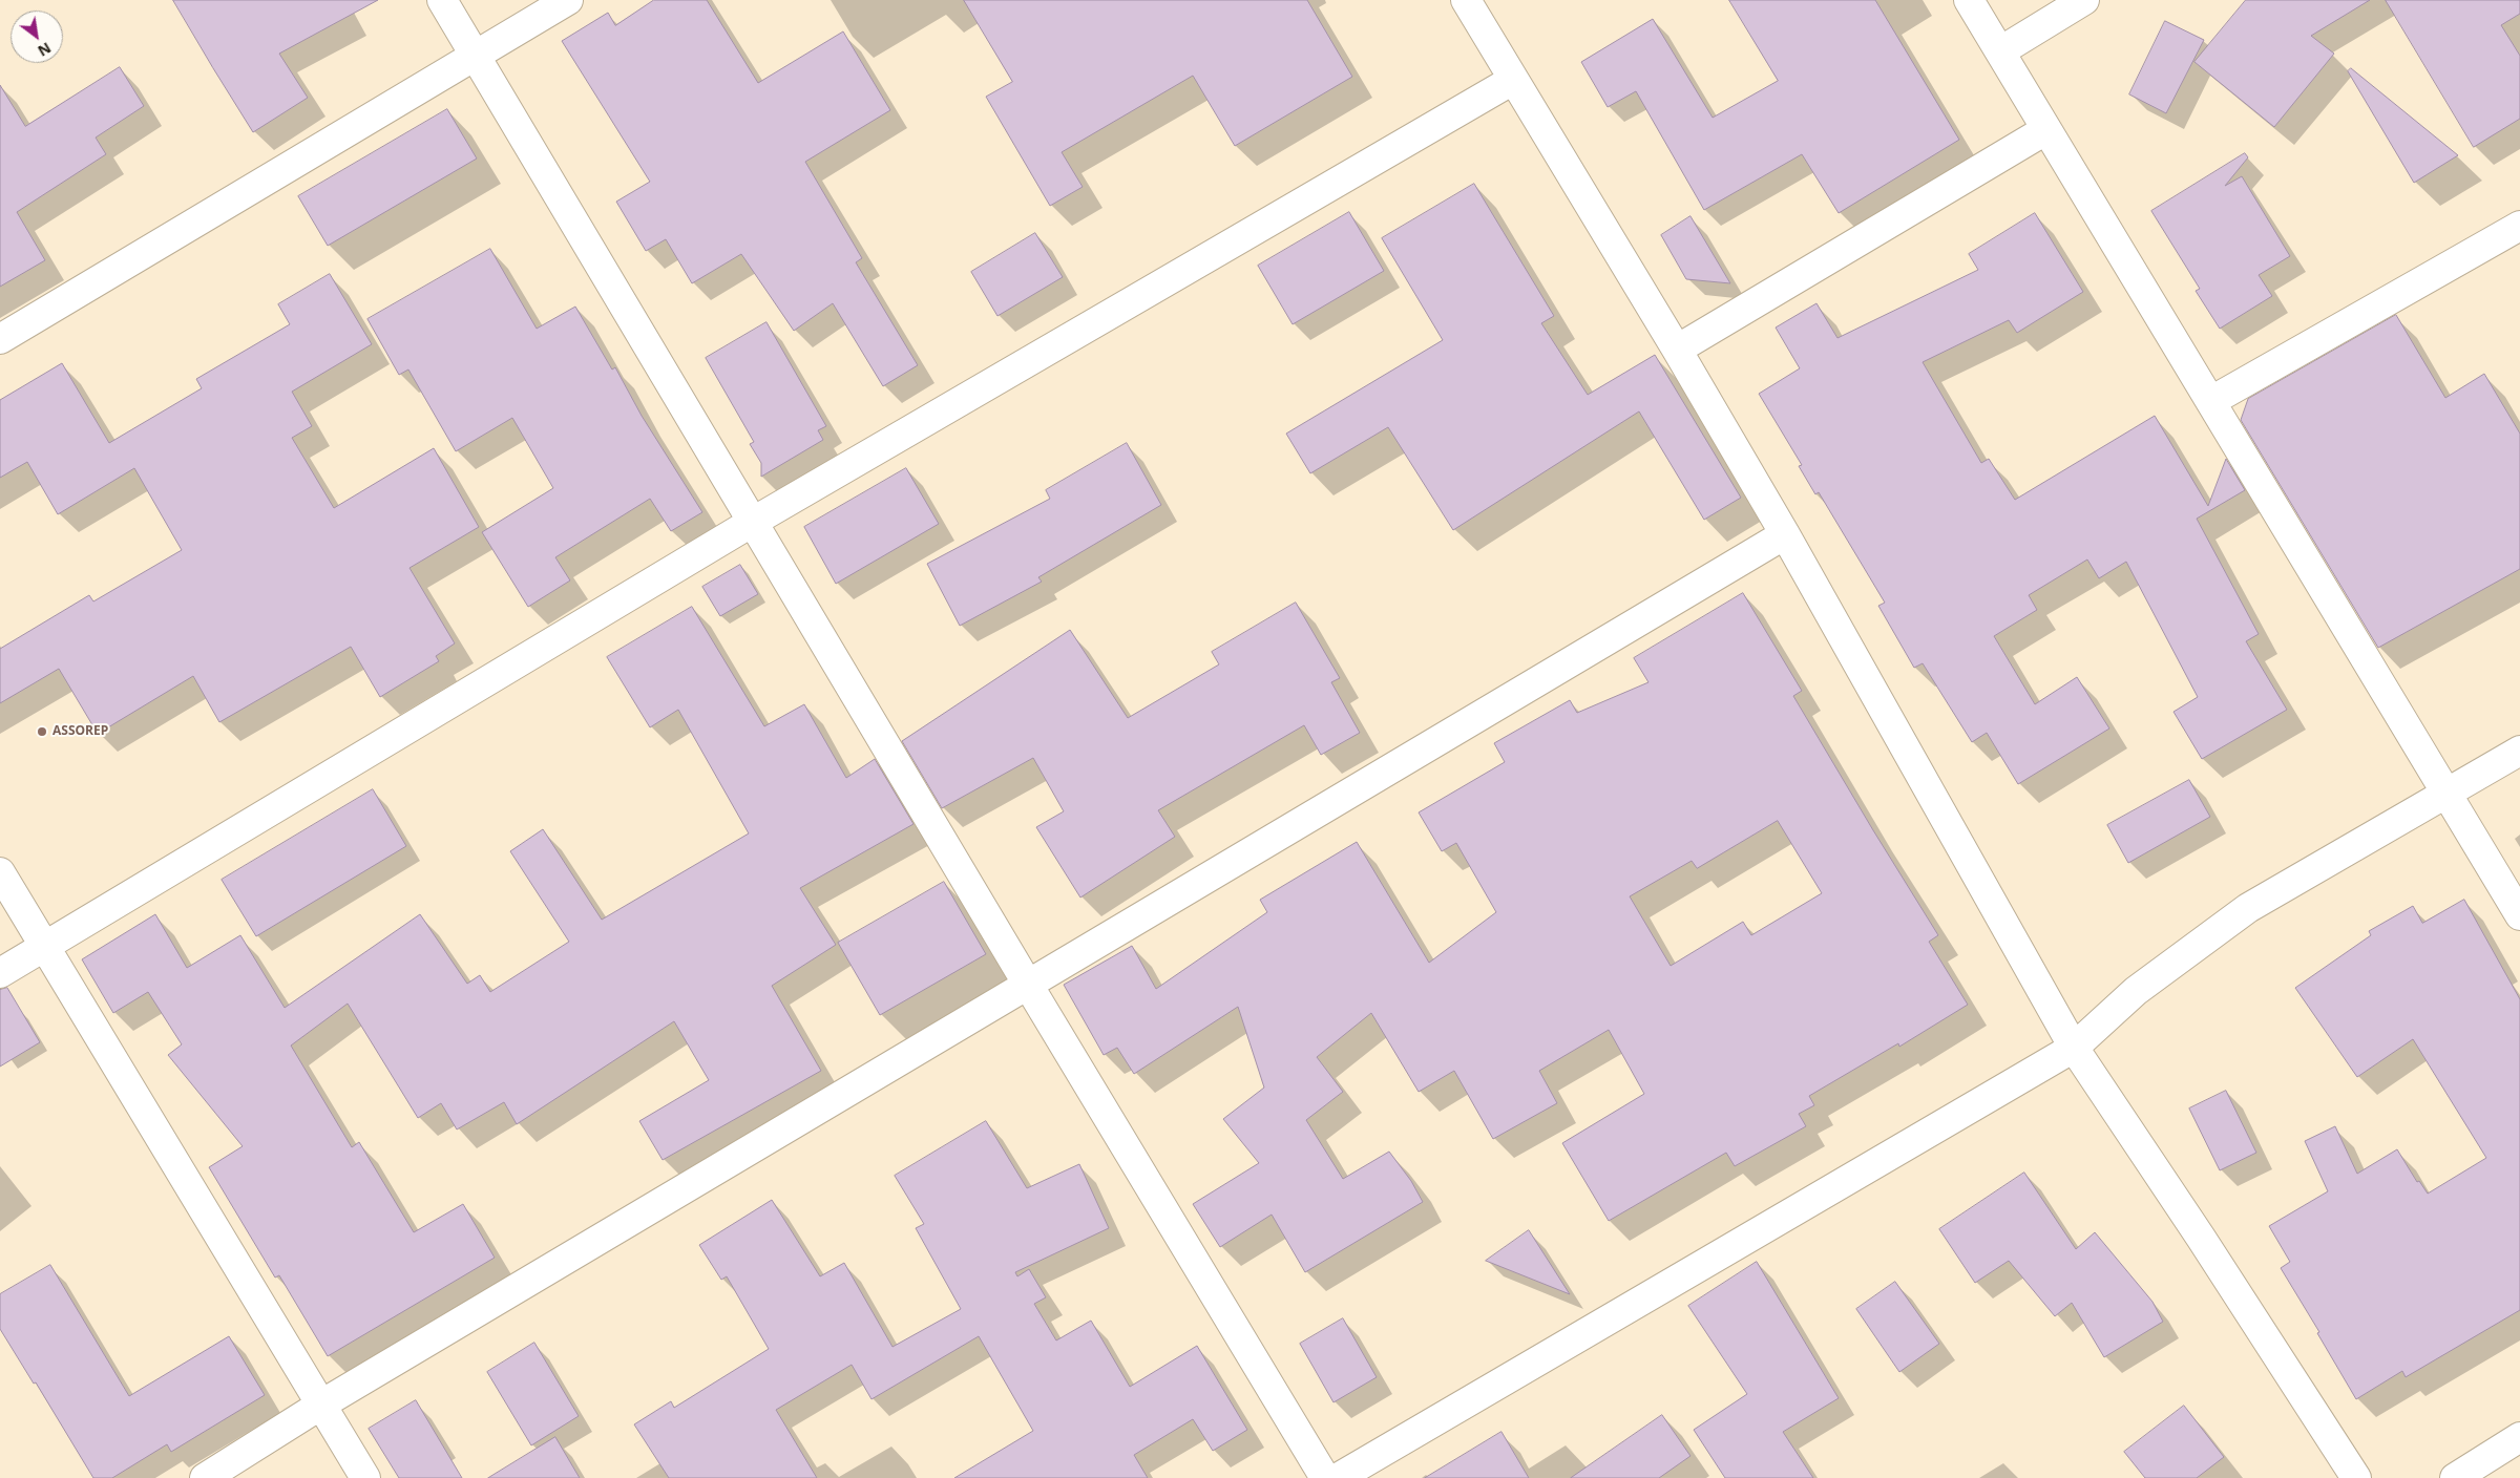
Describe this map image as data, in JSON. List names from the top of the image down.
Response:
{
  "places": ["ASSOREP"],
  "north": "bottom right"
}
